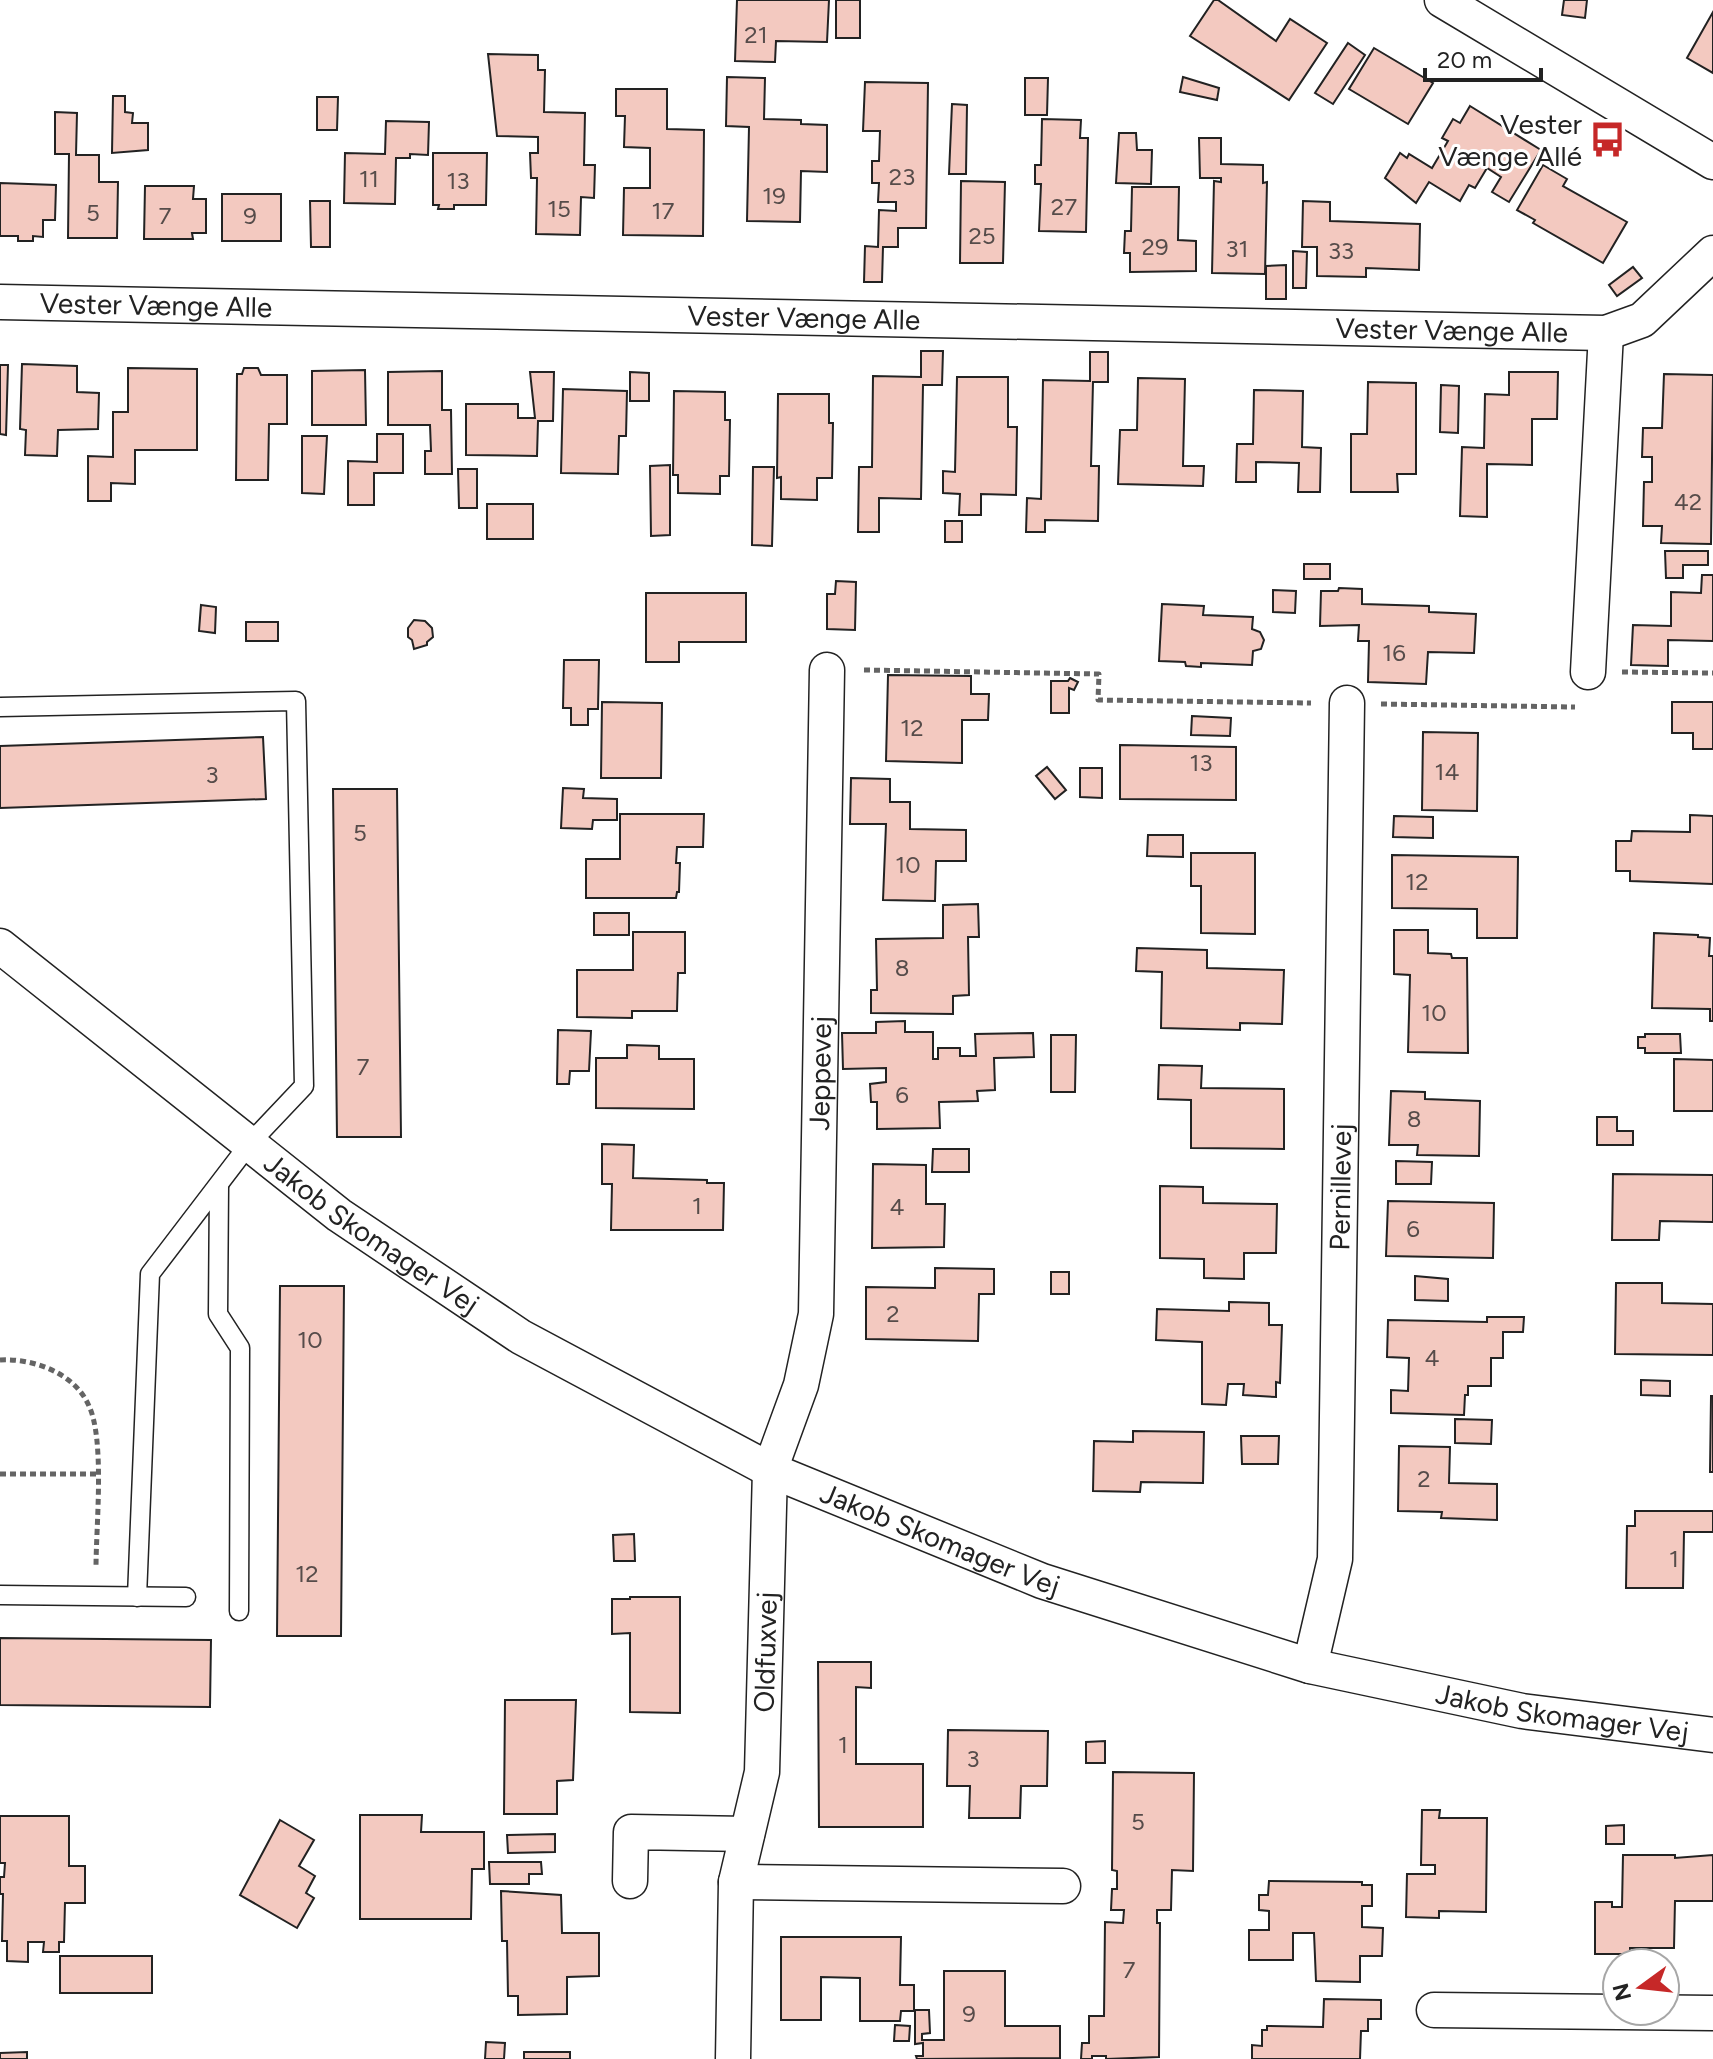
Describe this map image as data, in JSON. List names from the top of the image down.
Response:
{
  "streets": {
    "street": [
      "Vester Vænge Alle",
      "Jeppevej",
      "Pernillevej",
      "Jakob Skomager Vej",
      "Oldfuxvej"
    ]
  },
  "crossings": [
    ["Jeppevej", "Jakob Skomager Vej"],
    ["Jeppevej", "Oldfuxvej"],
    ["Pernillevej", "Jakob Skomager Vej"],
    ["Jakob Skomager Vej", "Oldfuxvej"]
  ],
  "places": {
    "bus stop": ["Vester Vænge Allé"]
  },
  "house_numbers": [
    "21",
    "23",
    "11",
    "13",
    "19",
    "27",
    "15",
    "17",
    "5",
    "7",
    "9",
    "25",
    "29",
    "31",
    "33",
    "42",
    "16",
    "12",
    "13",
    "14",
    "3",
    "5",
    "10",
    "12",
    "8",
    "10",
    "7",
    "6",
    "8",
    "1",
    "4",
    "6",
    "2",
    "10",
    "4",
    "2",
    "1",
    "12",
    "1",
    "3",
    "5",
    "7",
    "9"
  ],
  "scale_bar": "20 m",
  "north": "left"
}
